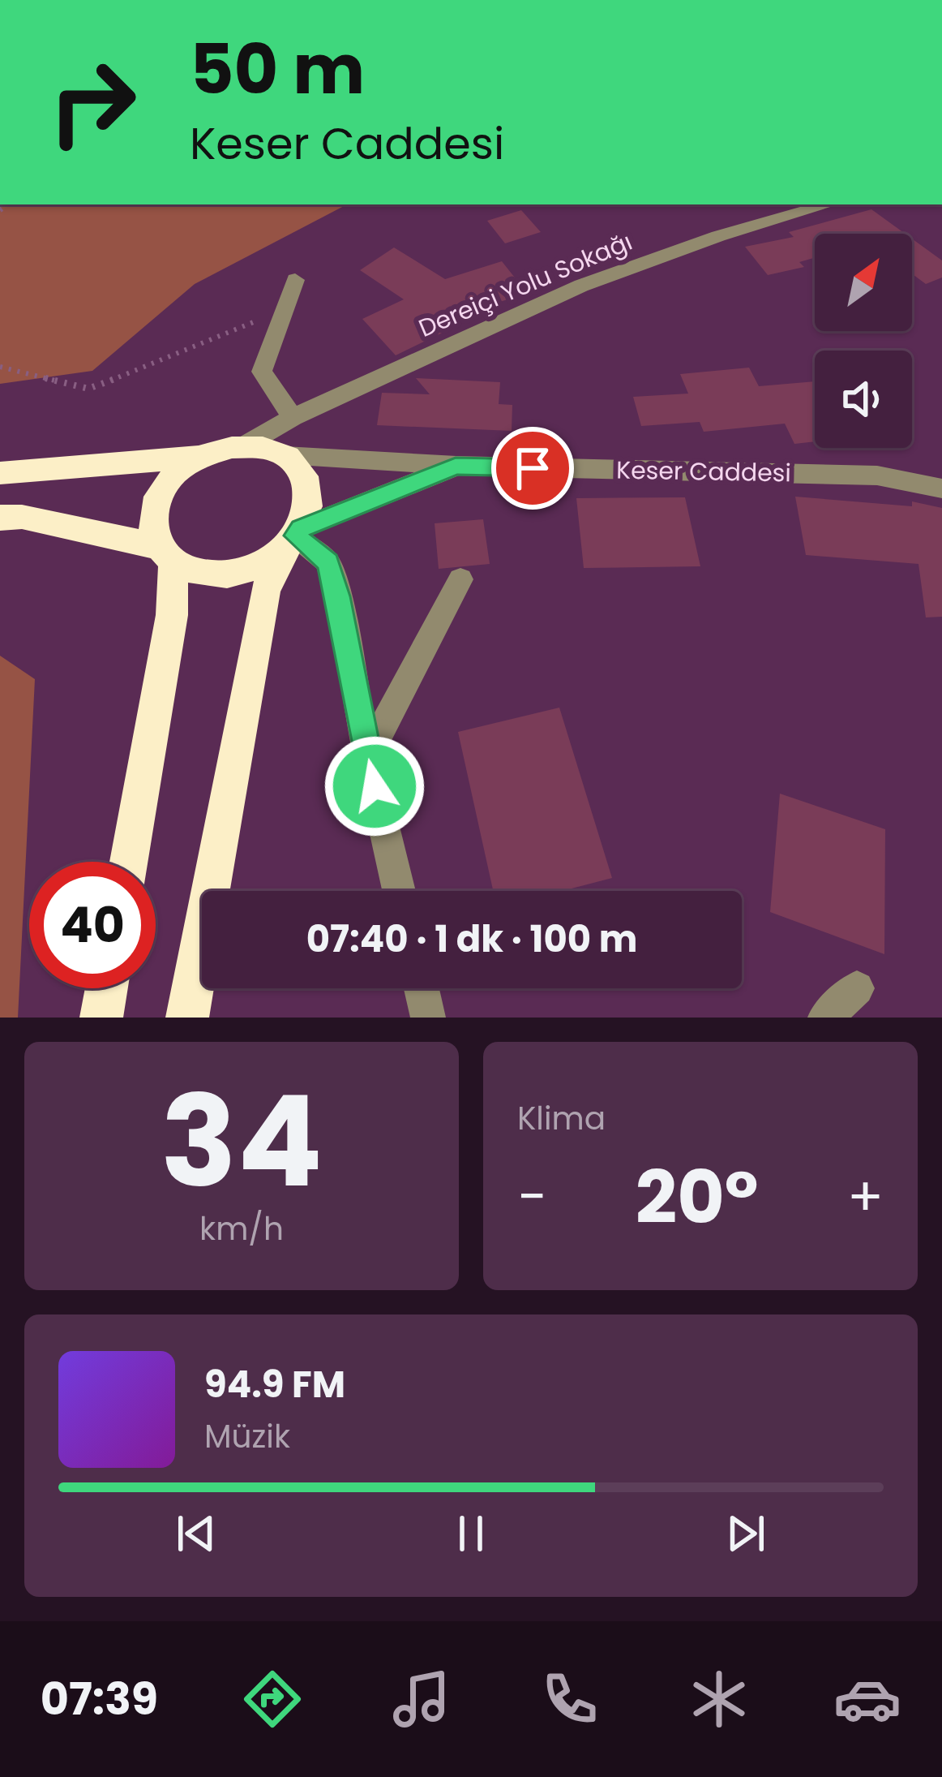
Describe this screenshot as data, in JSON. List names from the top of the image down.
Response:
{
  "streets": {
    "street": ["Dereiçi Yolu Sokağı", "Keser Caddesi"]
  },
  "crossings": [
    ["Dereiçi Yolu Sokağı", "Keser Caddesi"]
  ],
  "north": "top right",
  "page": {
    "turn": ["50 m", "Keser Caddesi"],
    "limit": "40",
    "trip": "07:40 · 1 dk · 100 m",
    "tile": [
      ["34", "km/h"],
      "Klima"
    ],
    "heat": ["−", "20°", "+"],
    "song": ["94.9 FM", "Müzik"],
    "tabs": "07:39"
  }
}
